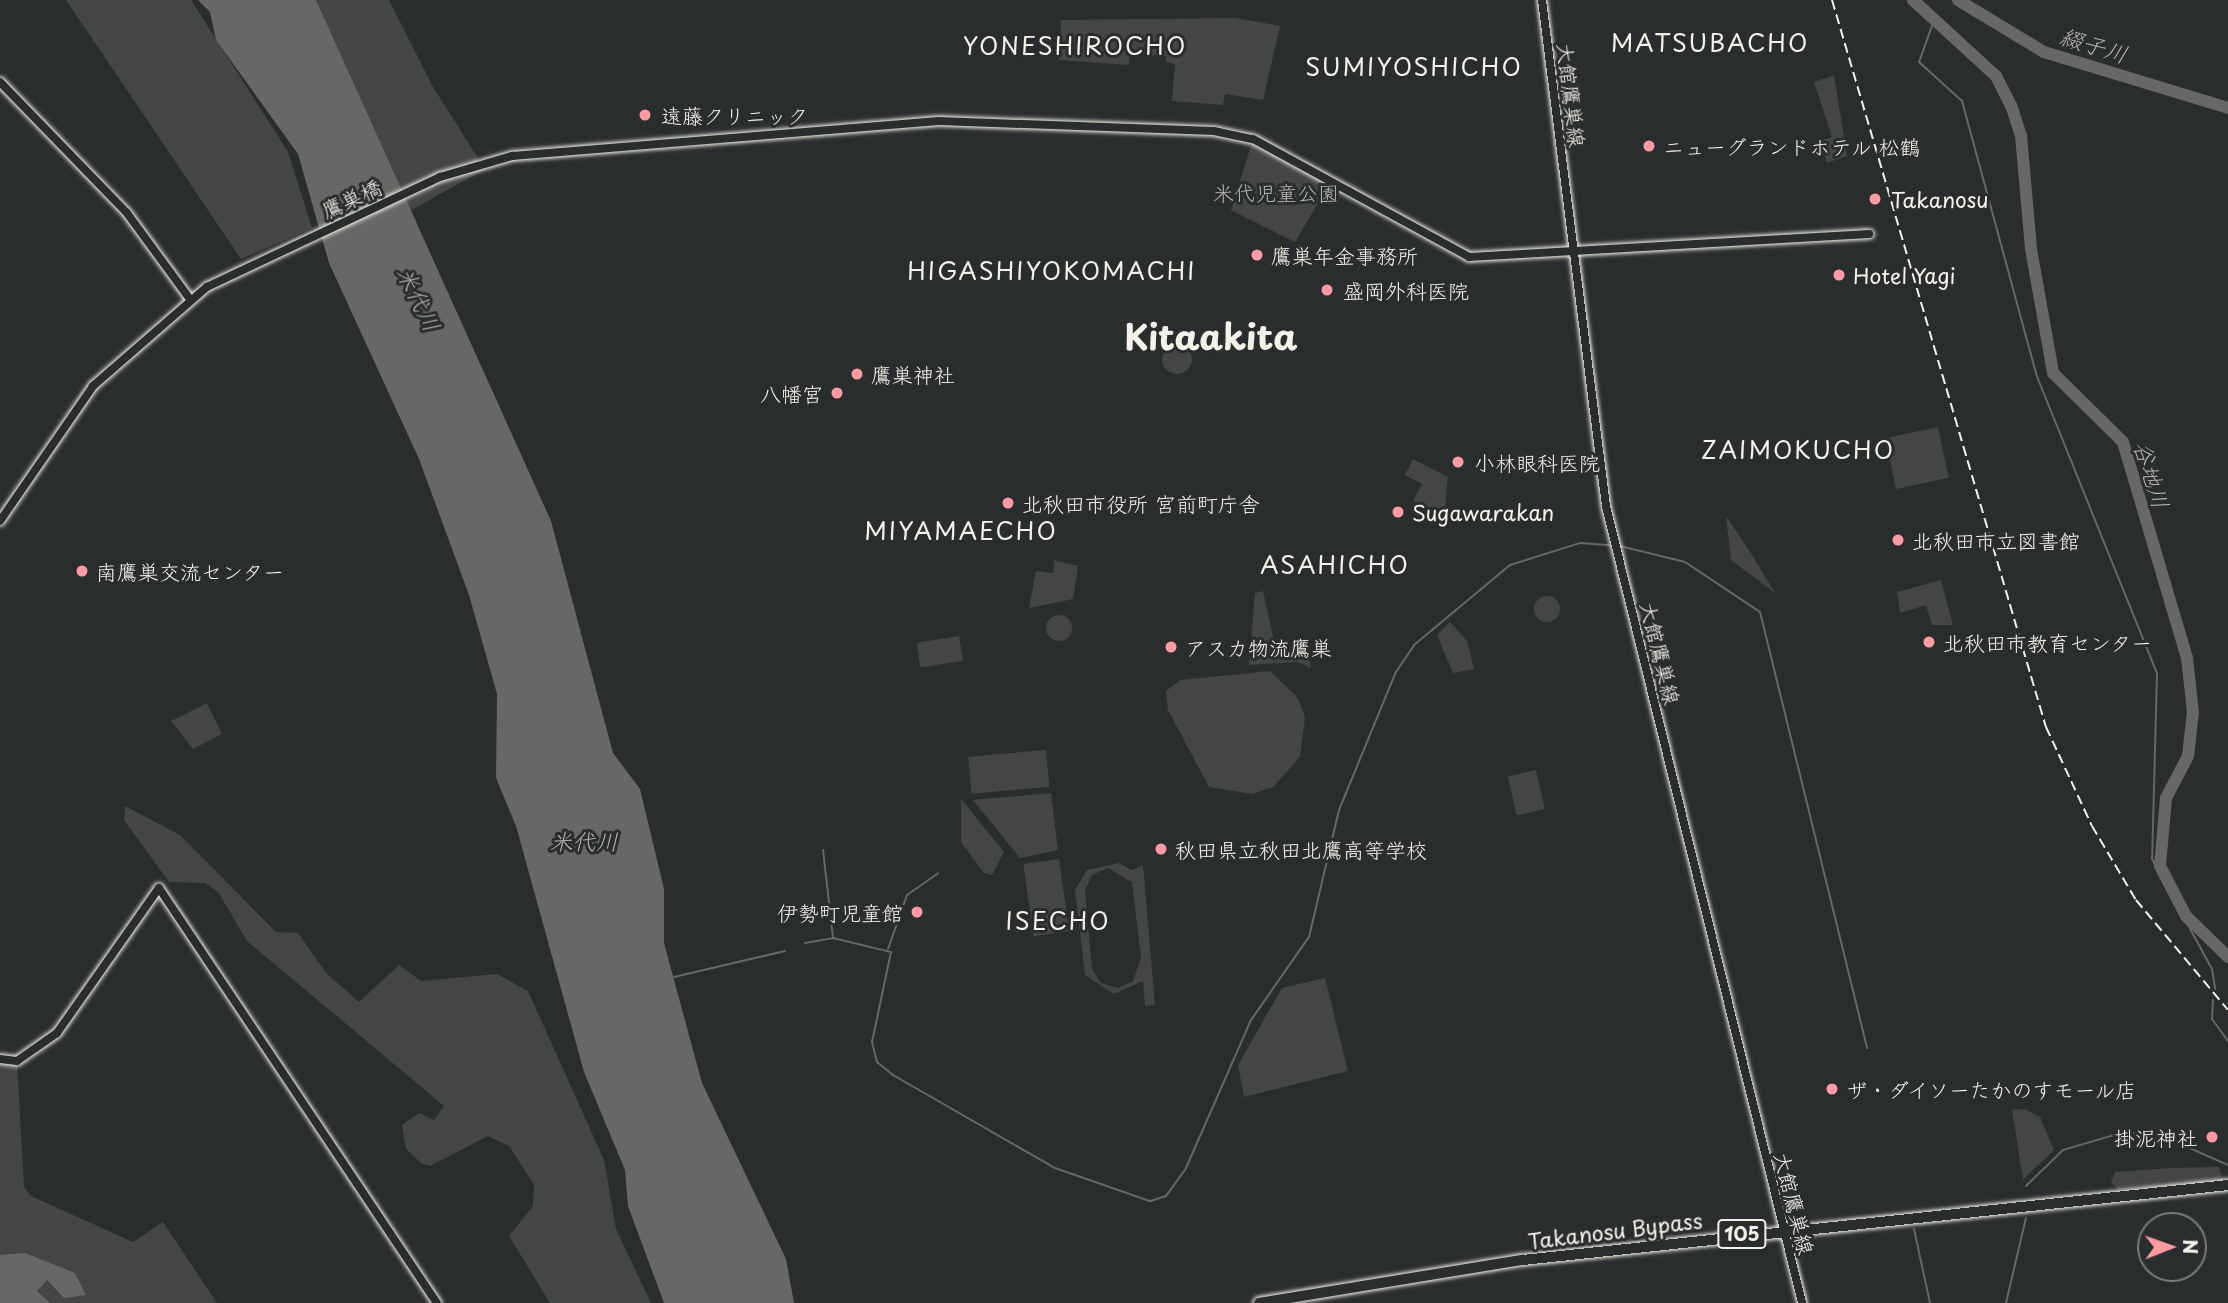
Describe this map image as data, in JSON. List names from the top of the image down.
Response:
{
  "streets": {
    "highway": ["Takanosu Bypass", "105"],
    "street": ["大館鷹巣線", "鷹巣橋"]
  },
  "crossings": [
    ["大館鷹巣線", "鷹巣橋"],
    ["大館鷹巣線", "Takanosu Bypass"]
  ],
  "districts": [
    "MATSUBACHO",
    "YONESHIROCHO",
    "SUMIYOSHICHO",
    "HIGASHIYOKOMACHI",
    "Kitaakita",
    "ZAIMOKUCHO",
    "MIYAMAECHO",
    "ASAHICHO",
    "ISECHO"
  ],
  "water": ["綴子川", "米代川", "谷地川"],
  "parks": ["米代児童公園"],
  "places": [
    "遠藤クリニック",
    "ニューグランドホテル 松鶴",
    "Takanosu",
    "鷹巣年金事務所",
    "Hotel Yagi",
    "盛岡外科医院",
    "鷹巣神社",
    "八幡宮",
    "小林眼科医院",
    "北秋田市役所 宮前町庁舎",
    "Sugawarakan",
    "北秋田市立図書館",
    "南鷹巣交流センター",
    "北秋田市教育センター",
    "アスカ物流鷹巣",
    "秋田県立秋田北鷹高等学校",
    "伊勢町児童館",
    "ザ・ダイソーたかのすモール店",
    "掛泥神社"
  ],
  "north": "right"
}
